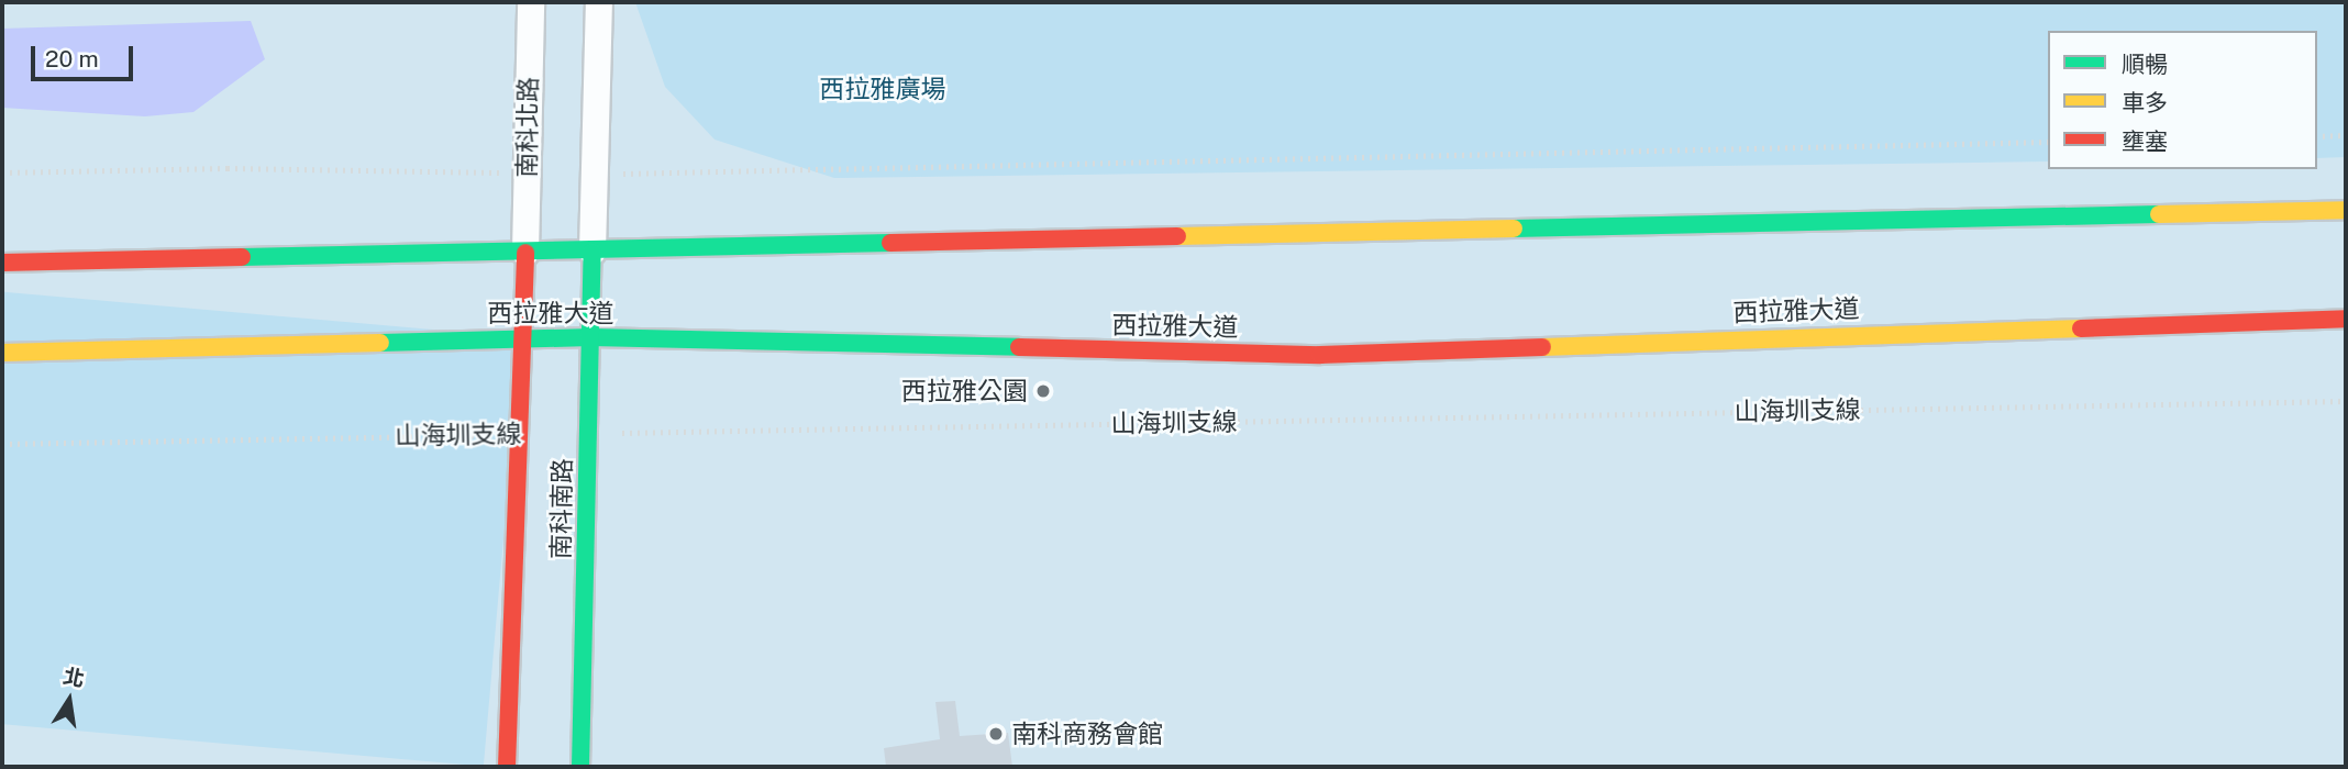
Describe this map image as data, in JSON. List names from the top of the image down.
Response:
{
  "streets": {
    "street": ["南科北路", "西拉雅大道", "南科南路"],
    "path": ["山海圳支線"]
  },
  "crossings": [
    ["南科北路", "南科南路"],
    ["西拉雅大道", "南科南路"]
  ],
  "parks": ["西拉雅廣場"],
  "places": ["西拉雅公園", "南科商務會館"],
  "legend": ["順暢", "車多", "壅塞"],
  "scale_bar": "20 m",
  "north": "top"
}
